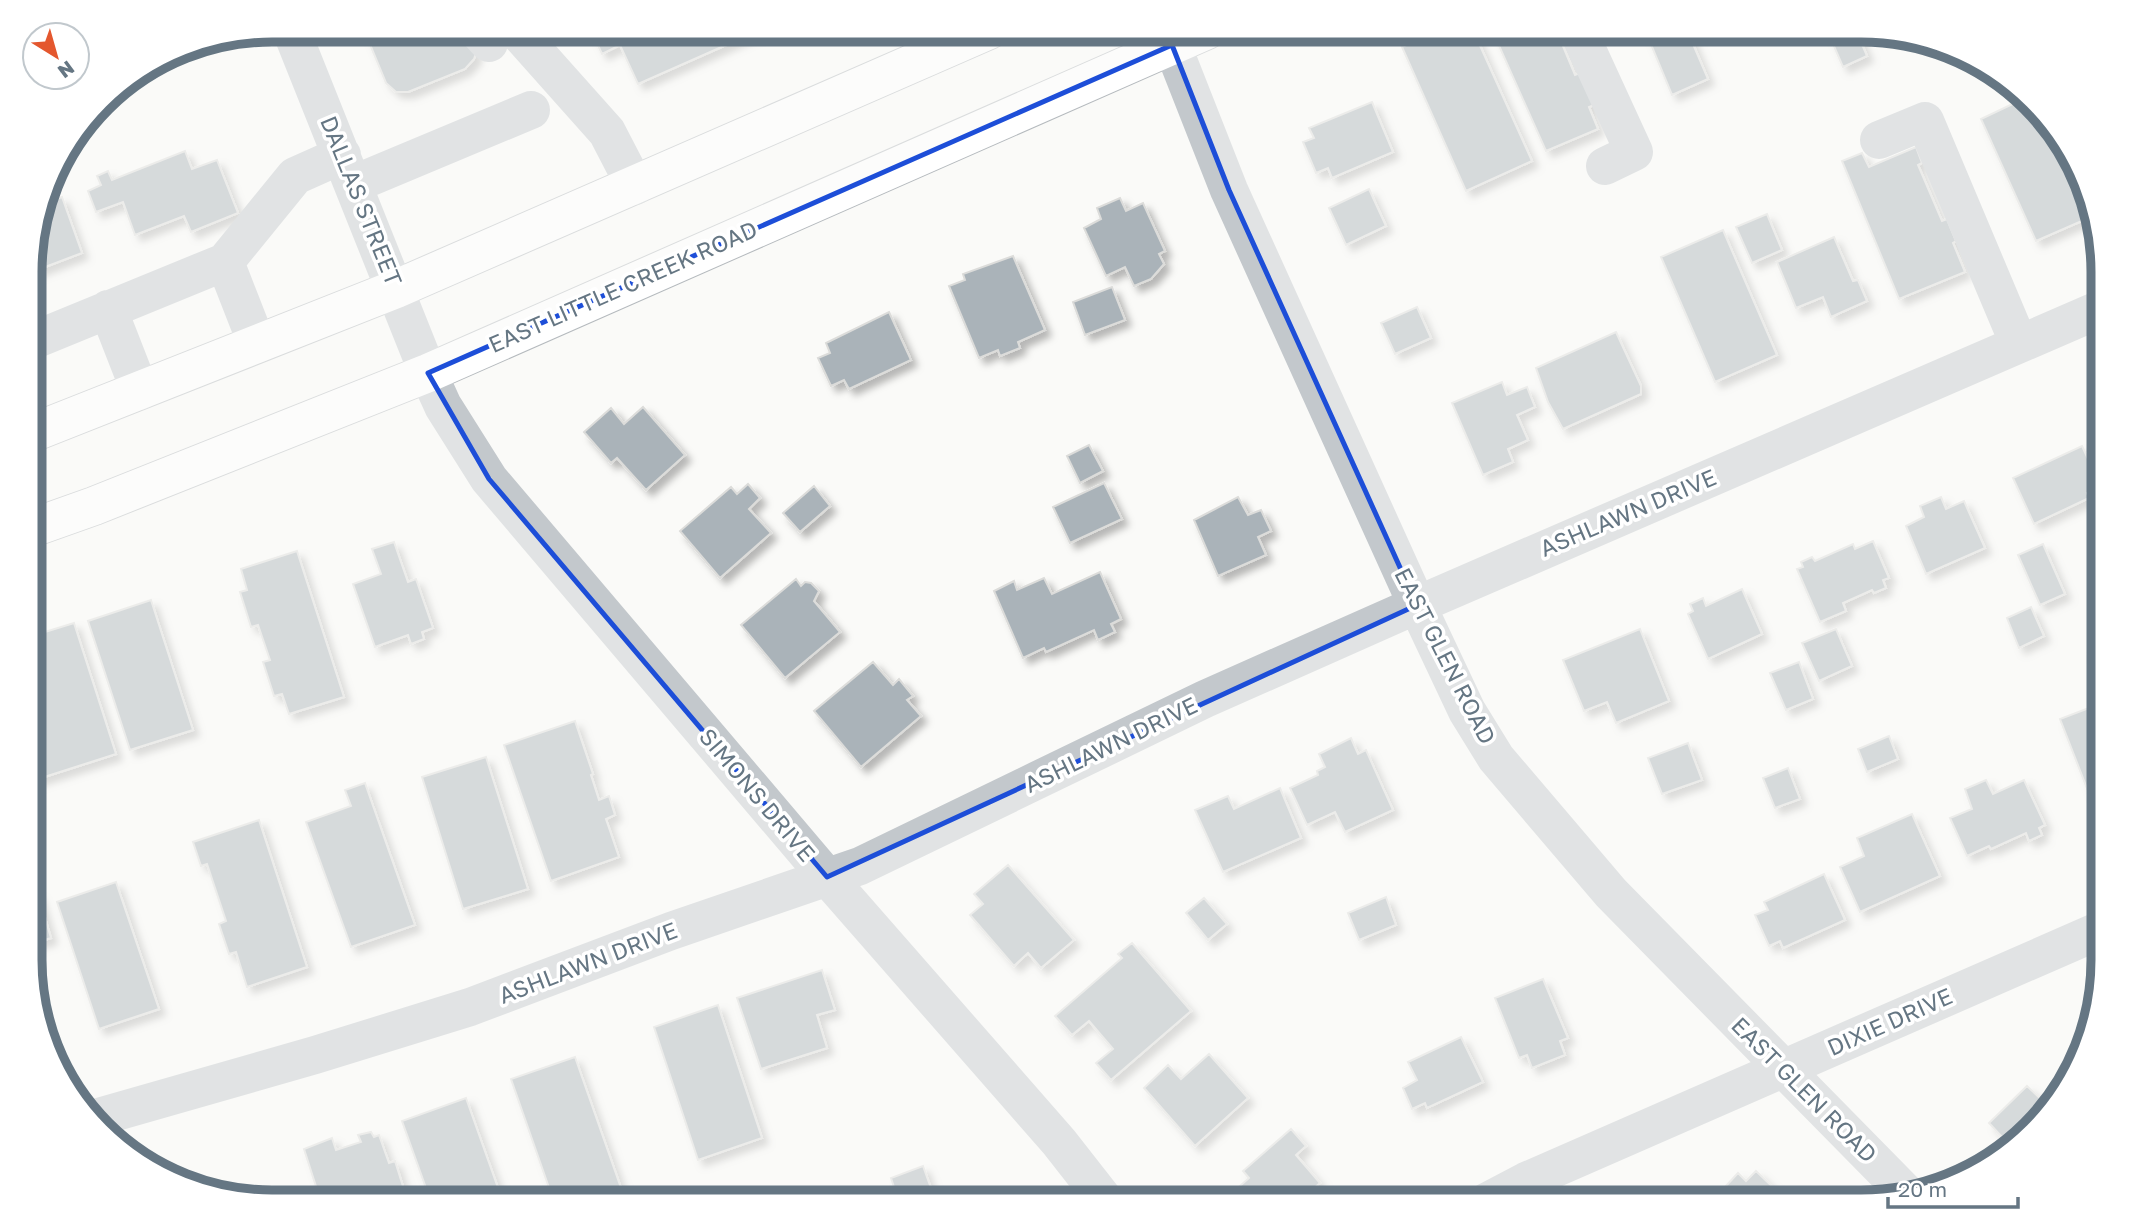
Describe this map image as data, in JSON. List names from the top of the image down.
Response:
{
  "streets": {
    "main road": ["EAST LITTLE CREEK ROAD"],
    "street": [
      "DALLAS STREET",
      "ASHLAWN DRIVE",
      "EAST GLEN ROAD",
      "SIMONS DRIVE",
      "DIXIE DRIVE"
    ]
  },
  "crossings": [
    ["DALLAS STREET", "EAST LITTLE CREEK ROAD"],
    ["DALLAS STREET", "SIMONS DRIVE"],
    ["EAST LITTLE CREEK ROAD", "EAST GLEN ROAD"],
    ["EAST LITTLE CREEK ROAD", "SIMONS DRIVE"],
    ["ASHLAWN DRIVE", "EAST GLEN ROAD"],
    ["ASHLAWN DRIVE", "SIMONS DRIVE"],
    ["EAST GLEN ROAD", "DIXIE DRIVE"]
  ],
  "scale_bar": "20 m",
  "north": "bottom right"
}
